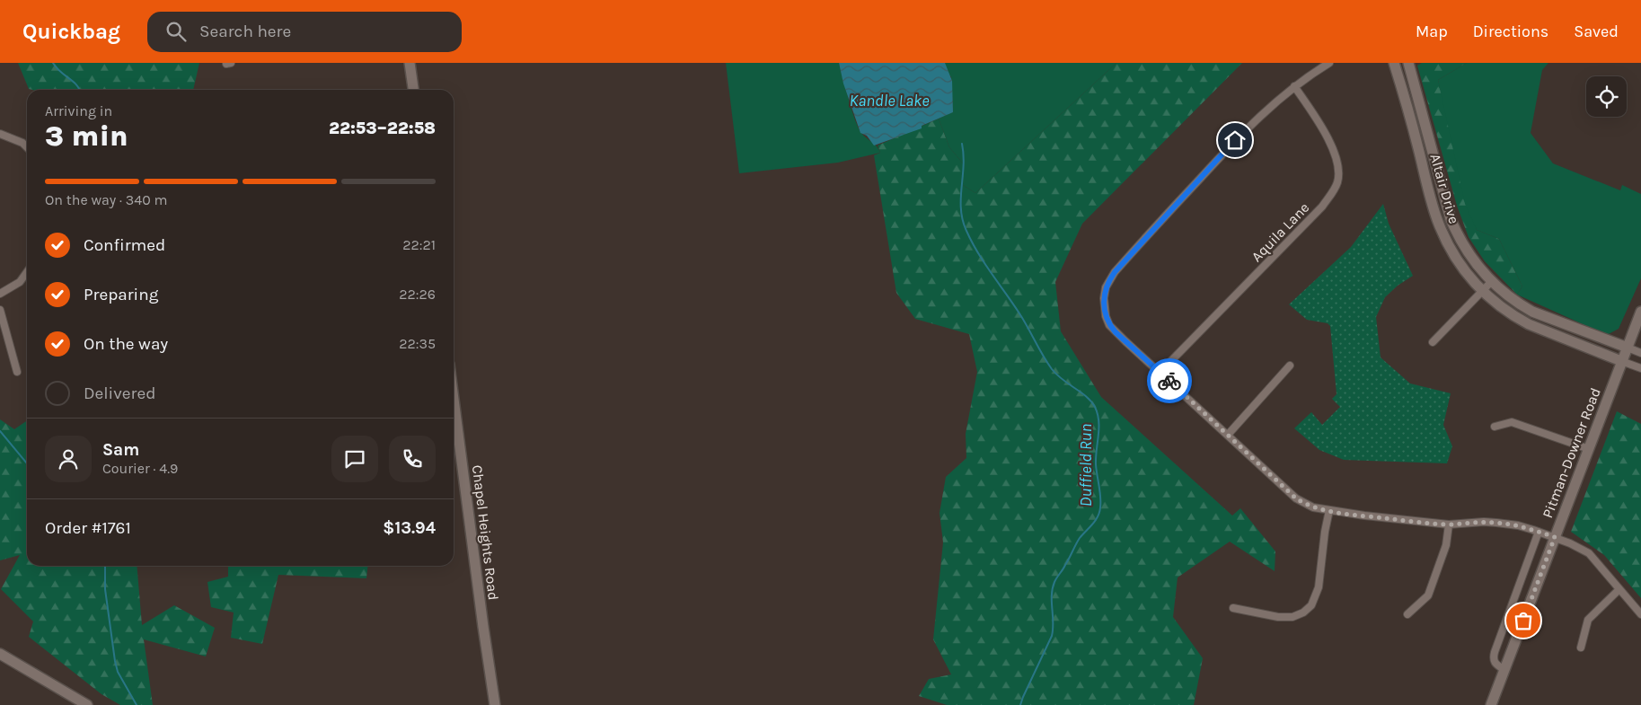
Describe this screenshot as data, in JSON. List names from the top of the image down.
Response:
{
  "streets": {
    "street": [
      "Altair Drive",
      "Aquila Lane",
      "Pitman-Downer Road",
      "Chapel Heights Road"
    ]
  },
  "crossings": [
    ["Altair Drive", "Pitman-Downer Road"]
  ],
  "water": ["Kandle Lake", "Duffield Run"],
  "page": {
    "header": "Quickbag",
    "search": "Search here",
    "nav": ["Map", "Directions", "Saved"],
    "heading": ["3 min", "Arriving in", "22:53–22:58"],
    "panel": [
      "Sam",
      "Courier · 4.9",
      "Order #1761",
      "$13.94"
    ],
    "bar": "On the way · 340 m",
    "list": [
      ["Confirmed", "22:21"],
      ["Preparing", "22:26"],
      ["On the way", "22:35"],
      "Delivered"
    ]
  }
}
